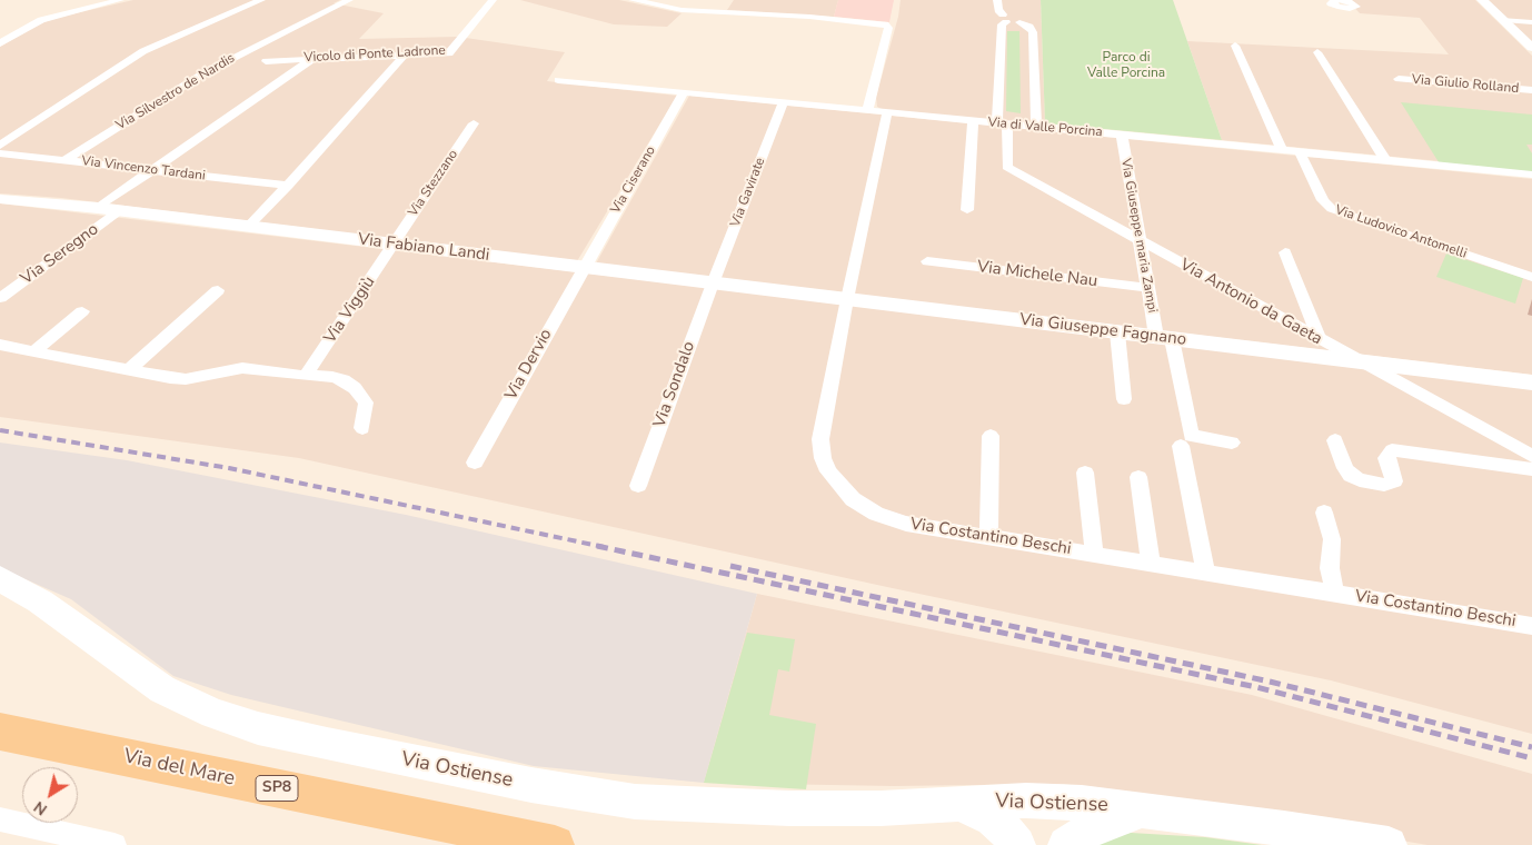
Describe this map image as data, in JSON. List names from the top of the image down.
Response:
{
  "streets": {
    "main road": ["Via del Mare", "Via Ostiense", "SP8"],
    "street": [
      "Vicolo di Ponte Ladrone",
      "Via Giulio Rolland",
      "Via Silvestro de Nardis",
      "Via di Valle Porcina",
      "Via Vincenzo Tardani",
      "Via Ciserano",
      "Via Stezzano",
      "Via Gavirate",
      "Via Ludovico Antomelli",
      "Via Giuseppe maria Zampi",
      "Via Fabiano Landi",
      "Via Seregno",
      "Via Michele Nau",
      "Via Antonio da Gaeta",
      "Via Viggiù",
      "Via Giuseppe Fagnano",
      "Via Dervio",
      "Via Sondalo",
      "Via Costantino Beschi"
    ]
  },
  "crossings": [
    ["Via Silvestro de Nardis", "Via Vincenzo Tardani"],
    ["Via di Valle Porcina", "Via Ciserano"],
    ["Via di Valle Porcina", "Via Gavirate"],
    ["Via di Valle Porcina", "Via Ludovico Antomelli"],
    ["Via di Valle Porcina", "Via Giuseppe maria Zampi"],
    ["Via di Valle Porcina", "Via Antonio da Gaeta"],
    ["Via di Valle Porcina", "Via Costantino Beschi"],
    ["Via Ciserano", "Via Fabiano Landi"],
    ["Via Ciserano", "Via Dervio"],
    ["Via Stezzano", "Via Fabiano Landi"],
    ["Via Stezzano", "Via Viggiù"],
    ["Via Gavirate", "Via Fabiano Landi"],
    ["Via Gavirate", "Via Sondalo"],
    ["Via Giuseppe maria Zampi", "Via Michele Nau"],
    ["Via Giuseppe maria Zampi", "Via Antonio da Gaeta"],
    ["Via Giuseppe maria Zampi", "Via Giuseppe Fagnano"],
    ["Via Fabiano Landi", "Via Seregno"],
    ["Via Fabiano Landi", "Via Viggiù"],
    ["Via Fabiano Landi", "Via Giuseppe Fagnano"],
    ["Via Fabiano Landi", "Via Dervio"],
    ["Via Fabiano Landi", "Via Sondalo"],
    ["Via Fabiano Landi", "Via Costantino Beschi"],
    ["Via Antonio da Gaeta", "Via Giuseppe Fagnano"],
    ["Via Giuseppe Fagnano", "Via Costantino Beschi"]
  ],
  "parks": ["Parco di Valle Porcina"],
  "north": "bottom left"
}
